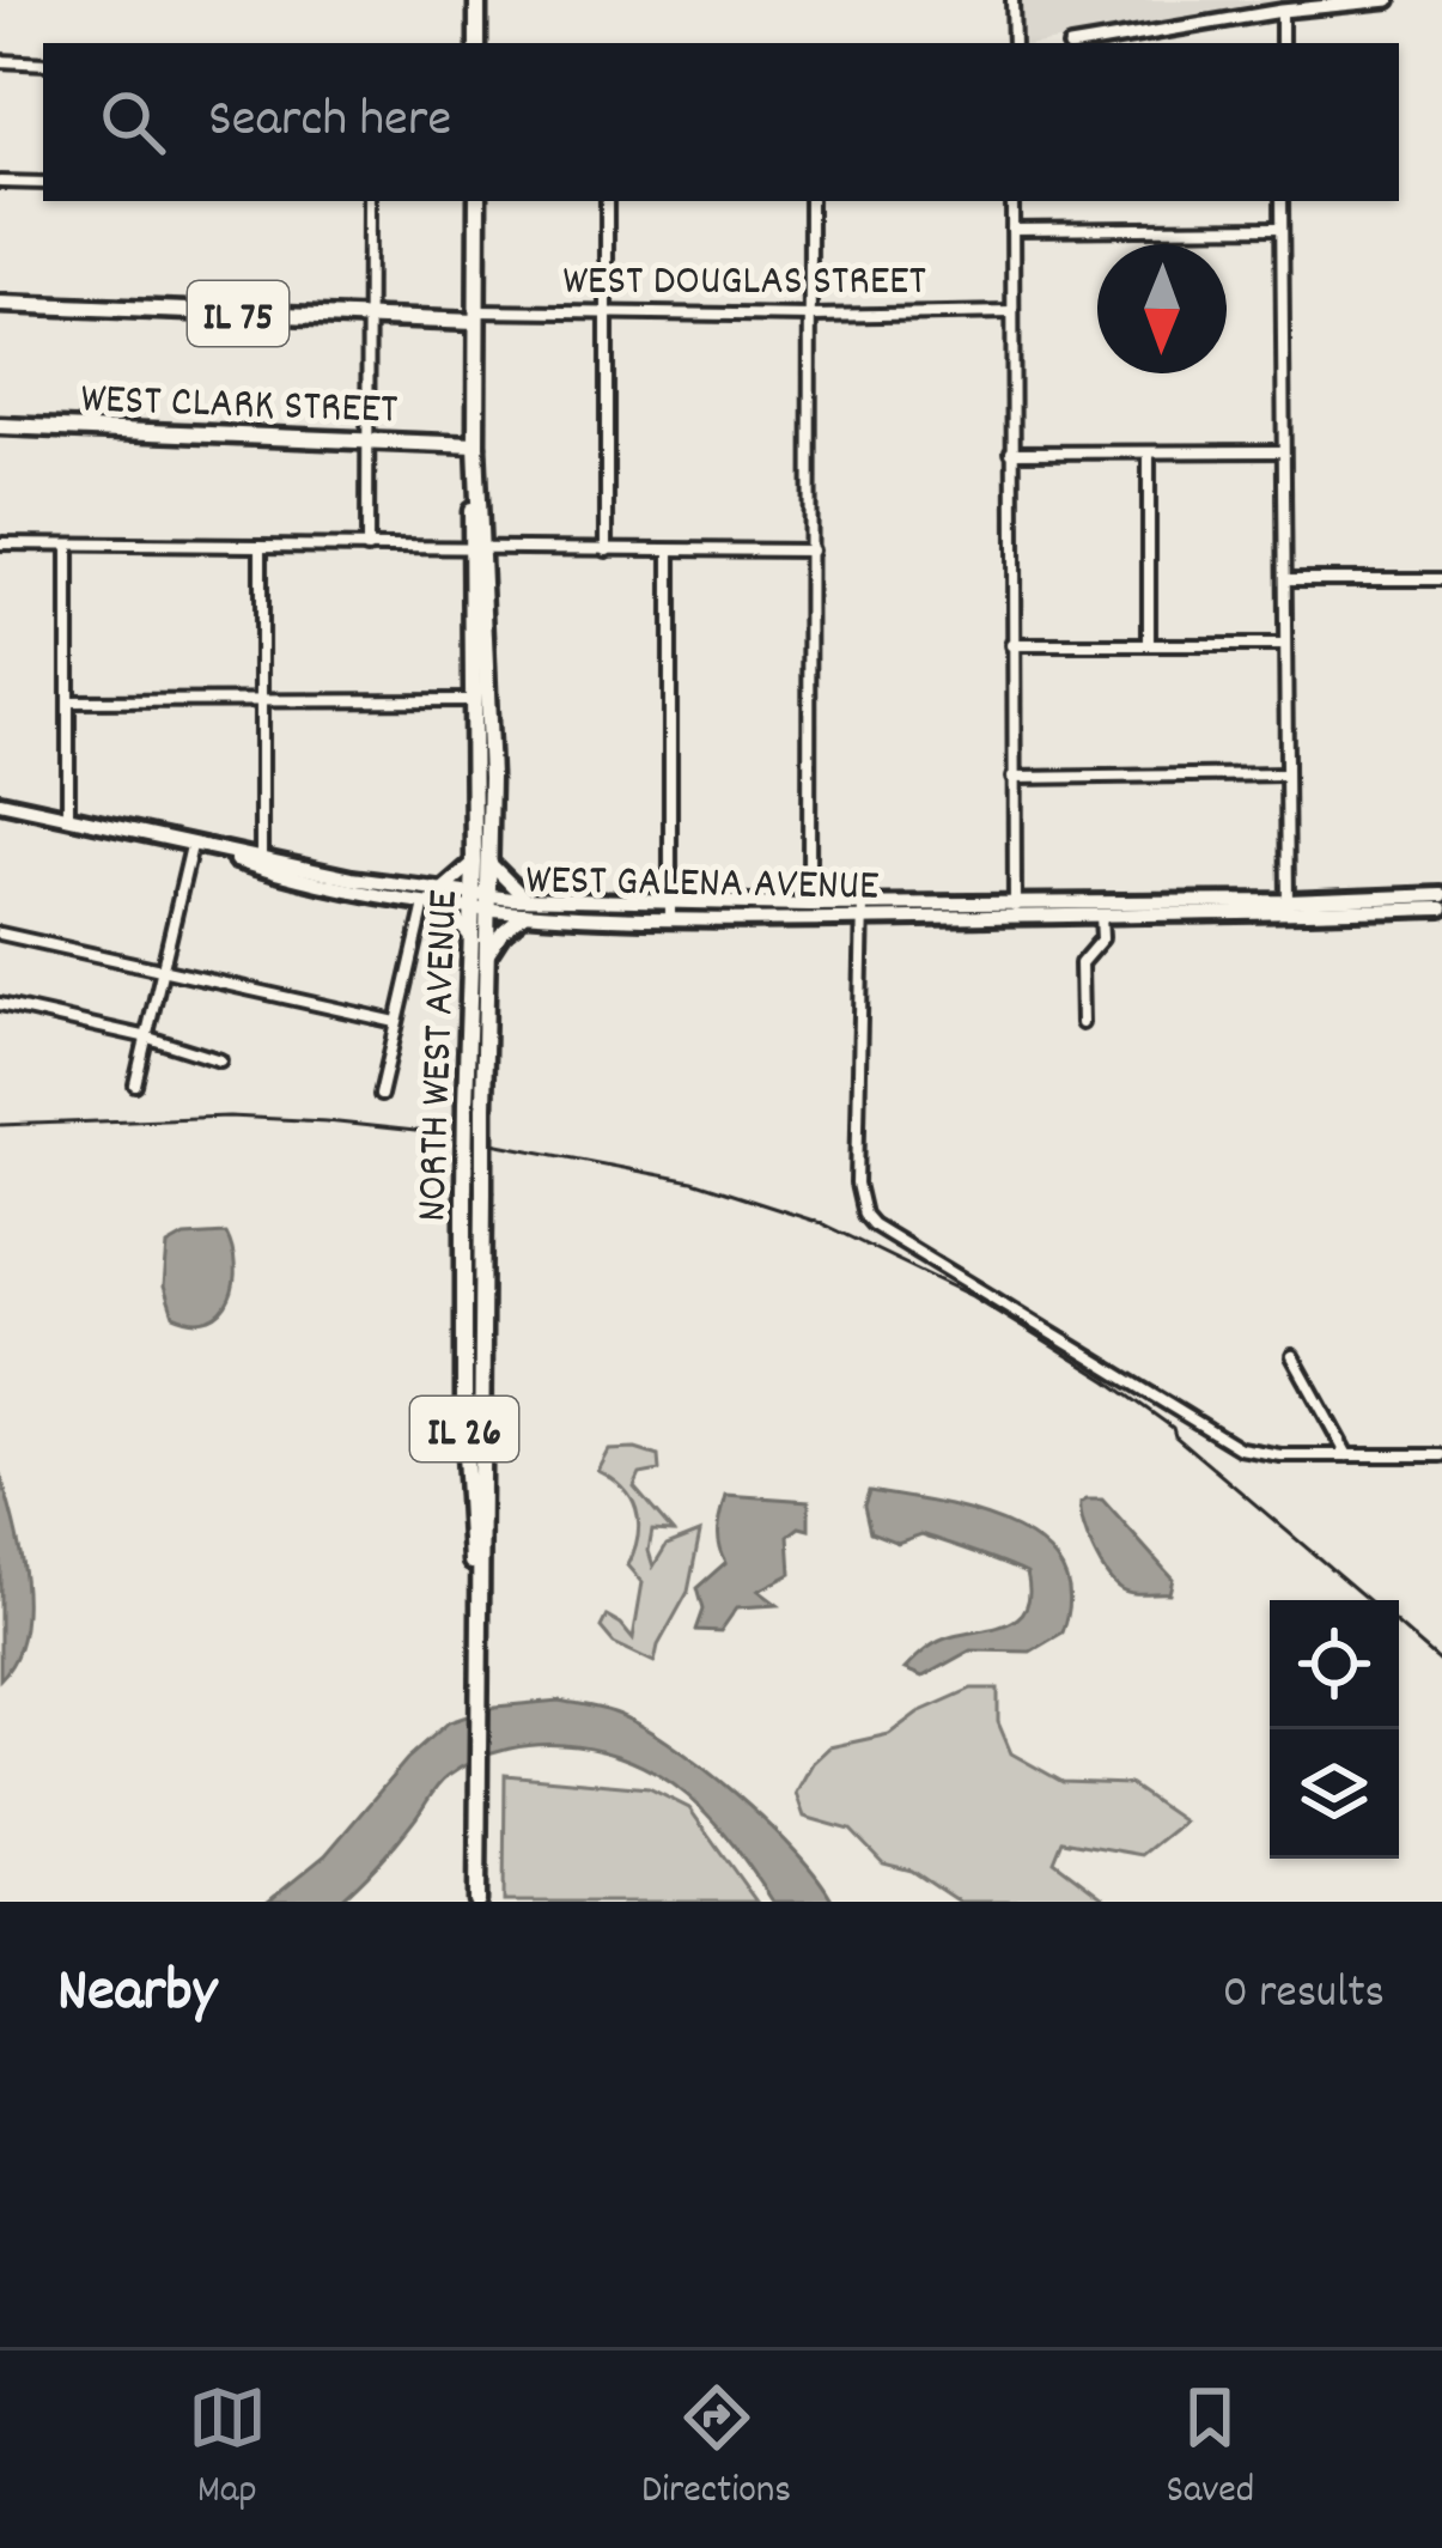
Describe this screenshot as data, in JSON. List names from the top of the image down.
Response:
{
  "streets": {
    "main road": [
      "WEST DOUGLAS STREET",
      "IL 75",
      "WEST CLARK STREET",
      "WEST GALENA AVENUE",
      "NORTH WEST AVENUE",
      "IL 26"
    ]
  },
  "crossings": [
    ["WEST DOUGLAS STREET", "NORTH WEST AVENUE"],
    ["WEST CLARK STREET", "NORTH WEST AVENUE"],
    ["WEST GALENA AVENUE", "NORTH WEST AVENUE"]
  ],
  "north": "bottom",
  "page": {
    "search": "Search here",
    "heading": ["Nearby", "0 results"],
    "nav": ["Map", "Directions", "Saved"]
  }
}
